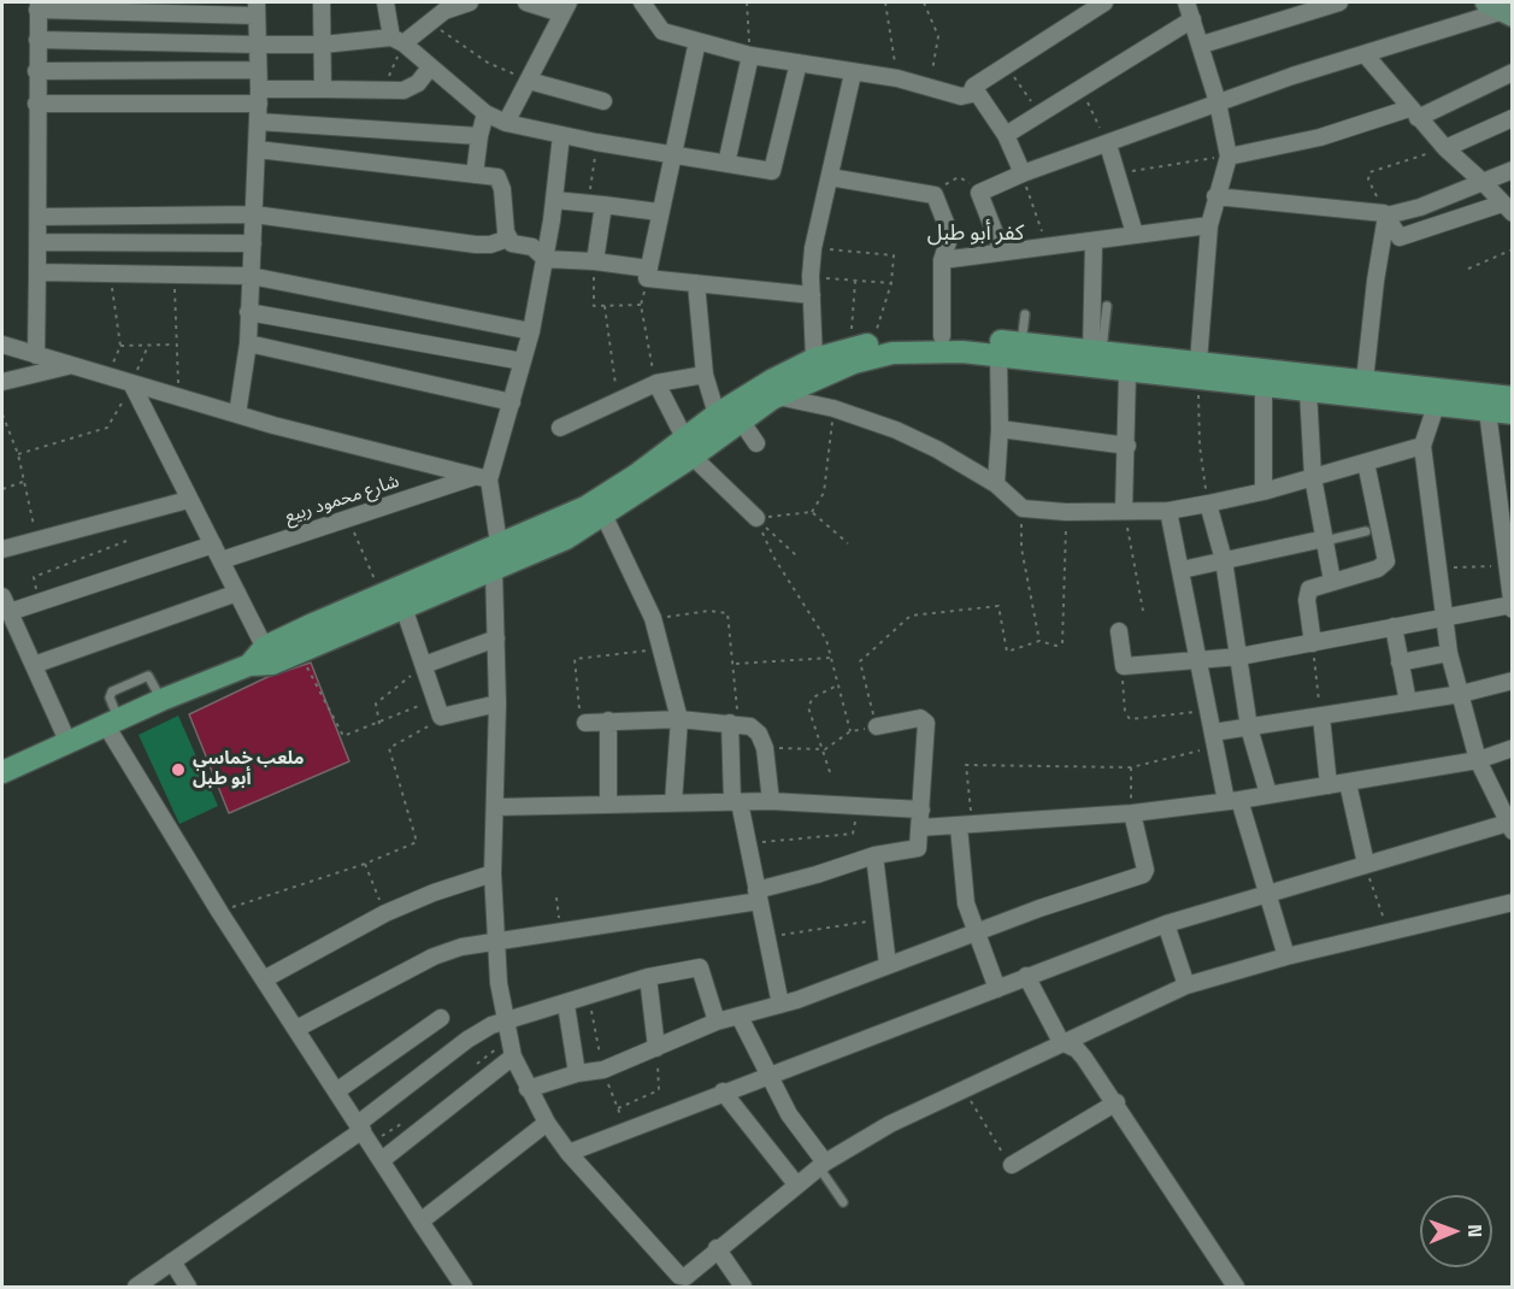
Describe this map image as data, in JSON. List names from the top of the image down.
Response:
{
  "streets": {
    "street": ["شارع محمود ربيع"]
  },
  "districts": ["كفر أبو طبل"],
  "places": ["ملعب خماسي أبو طبل"],
  "north": "right"
}
